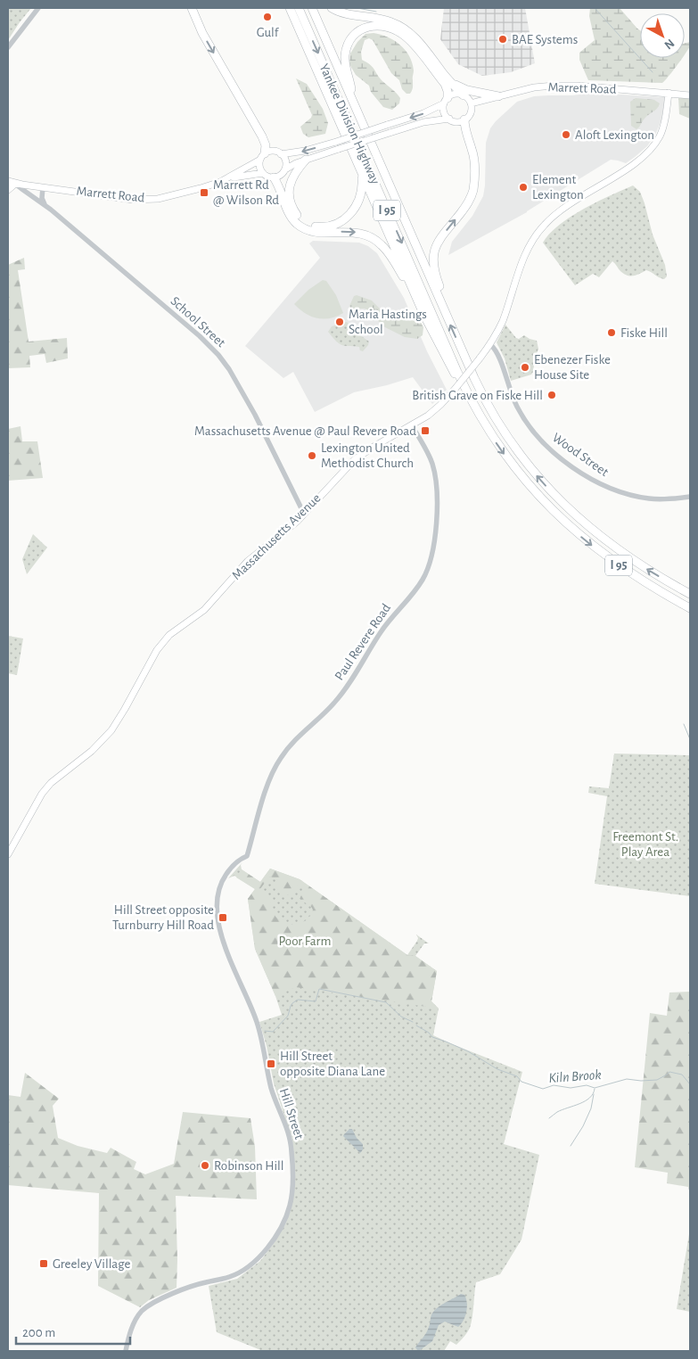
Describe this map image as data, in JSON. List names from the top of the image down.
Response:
{
  "streets": {
    "highway": ["Yankee Division Highway", "I 95"],
    "main road": ["Marrett Road", "Massachusetts Avenue"],
    "street": [
      "School Street",
      "Wood Street",
      "Paul Revere Road",
      "Hill Street"
    ]
  },
  "crossings": [
    ["Marrett Road", "School Street"],
    ["Marrett Road", "Massachusetts Avenue"],
    ["School Street", "Massachusetts Avenue"],
    ["Wood Street", "Massachusetts Avenue"],
    ["Massachusetts Avenue", "Paul Revere Road"],
    ["Paul Revere Road", "Hill Street"]
  ],
  "water": ["Kiln Brook"],
  "parks": ["Freemont St. Play Area", "Poor Farm"],
  "places": {
    "other": [
      "Gulf",
      "BAE Systems",
      "Aloft Lexington",
      "Element Lexington",
      "Maria Hastings School",
      "Fiske Hill",
      "Ebenezer Fiske House Site",
      "British Grave on Fiske Hill",
      "Lexington United Methodist Church",
      "Robinson Hill"
    ],
    "transit": [
      "Marrett Rd @ Wilson Rd",
      "Massachusetts Avenue @ Paul Revere Road",
      "Hill Street opposite Turnburry Hill Road",
      "Hill Street opposite Diana Lane",
      "Greeley Village"
    ]
  },
  "scale_bar": "200 m",
  "north": "bottom right"
}
